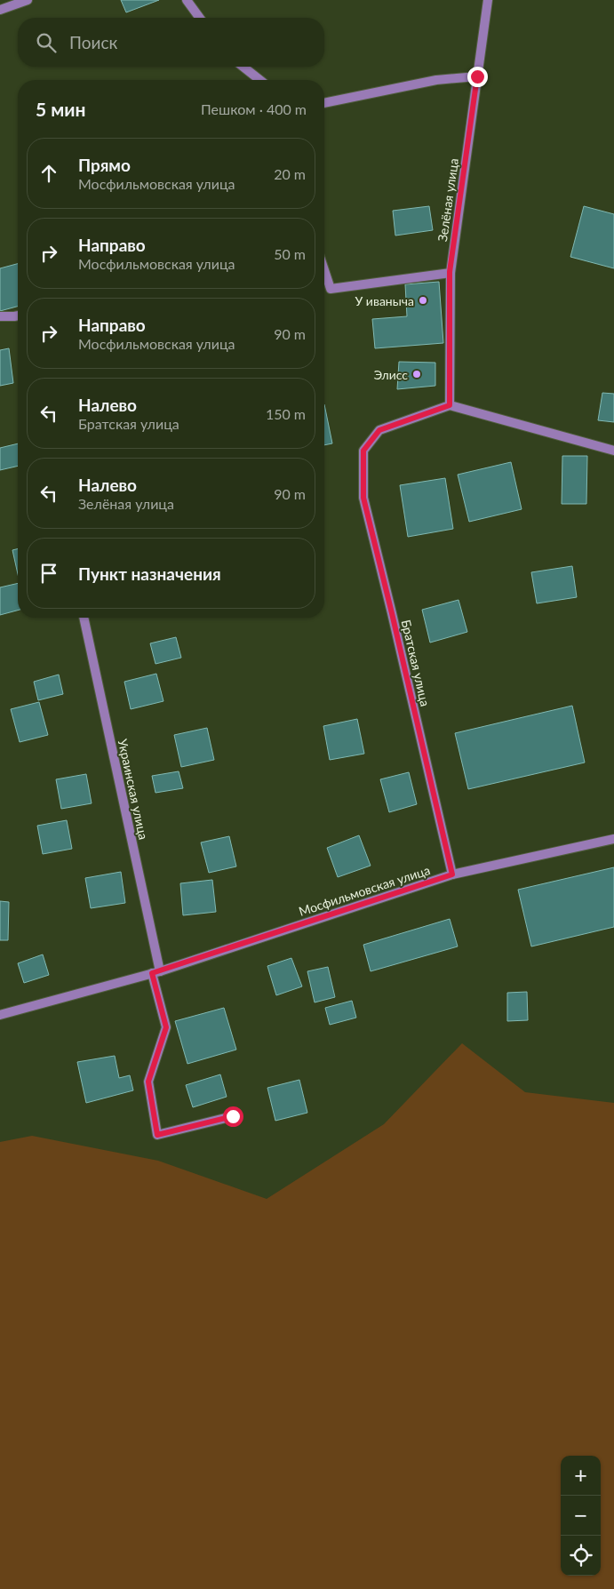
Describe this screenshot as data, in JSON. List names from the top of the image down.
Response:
{
  "streets": {
    "street": [
      "Зелёная улица",
      "Братская улица",
      "Украинская улица",
      "Мосфильмовская улица"
    ]
  },
  "crossings": [
    ["Зелёная улица", "Братская улица"],
    ["Братская улица", "Мосфильмовская улица"],
    ["Украинская улица", "Мосфильмовская улица"]
  ],
  "places": ["У иваныча", "Элисс"],
  "page": {
    "search": "Поиск",
    "heading": ["5 мин", "Пешком · 400 m"],
    "list": [
      ["Прямо", "Мосфильмовская улица", "20 m"],
      ["Направо", "Мосфильмовская улица", "50 m"],
      ["Направо", "Мосфильмовская улица", "90 m"],
      ["Налево", "Братская улица", "150 m"],
      ["Налево", "Зелёная улица", "90 m"],
      "Пункт назначения"
    ],
    "map_buttons": ["+", "−"]
  }
}
